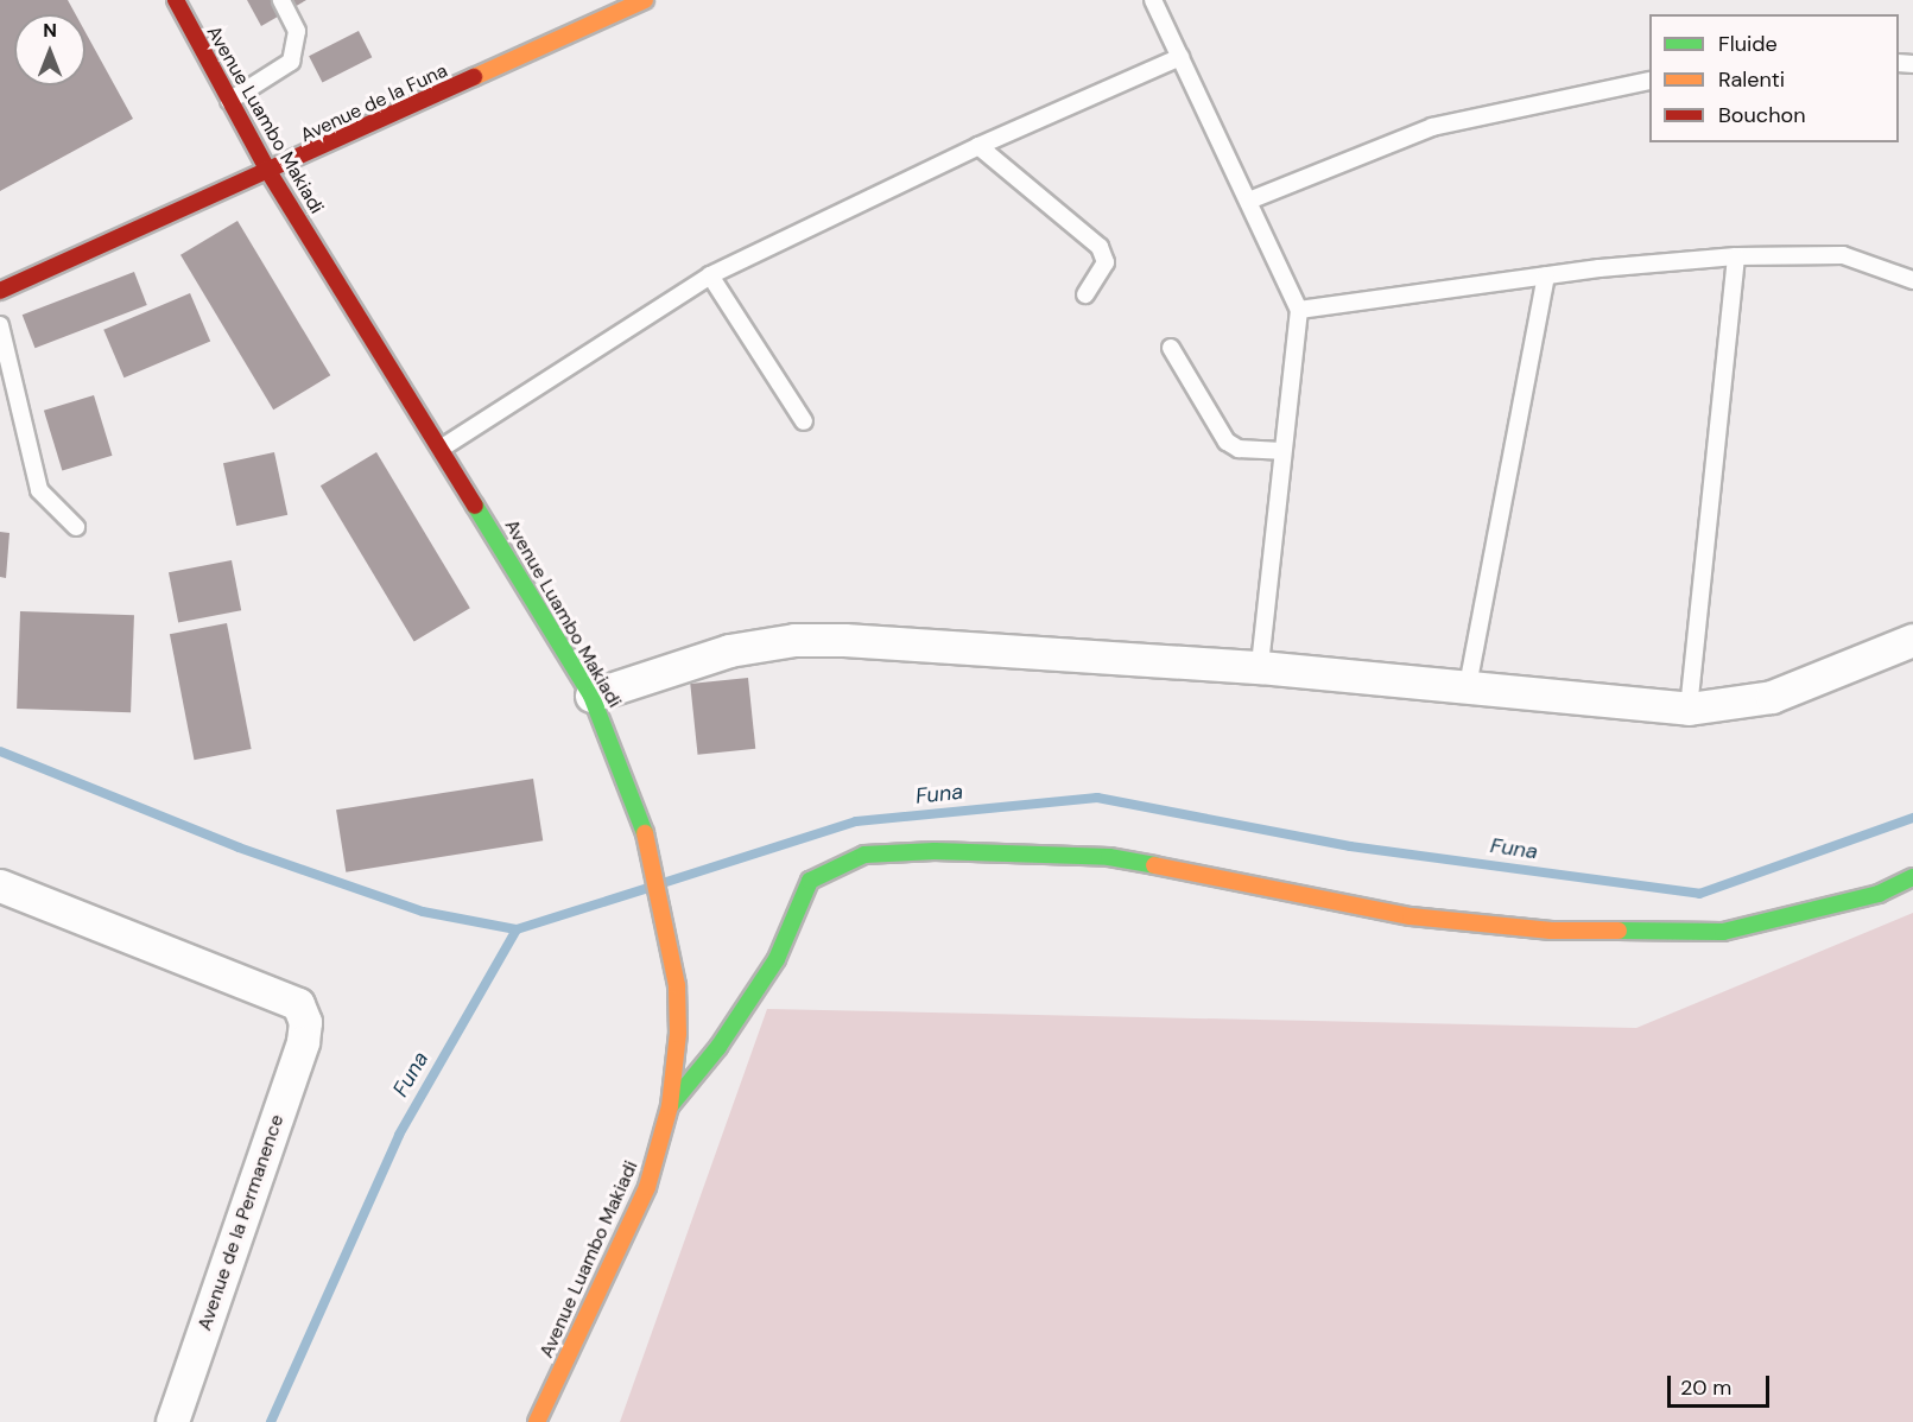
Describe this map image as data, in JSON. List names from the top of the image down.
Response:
{
  "streets": {
    "main road": ["Avenue de la Funa", "Avenue Luambo Makiadi"],
    "street": ["Avenue de la Permanence"]
  },
  "crossings": [
    ["Avenue de la Funa", "Avenue Luambo Makiadi"]
  ],
  "water": ["Funa"],
  "legend": ["Fluide", "Ralenti", "Bouchon"],
  "scale_bar": "20 m",
  "north": "top"
}
